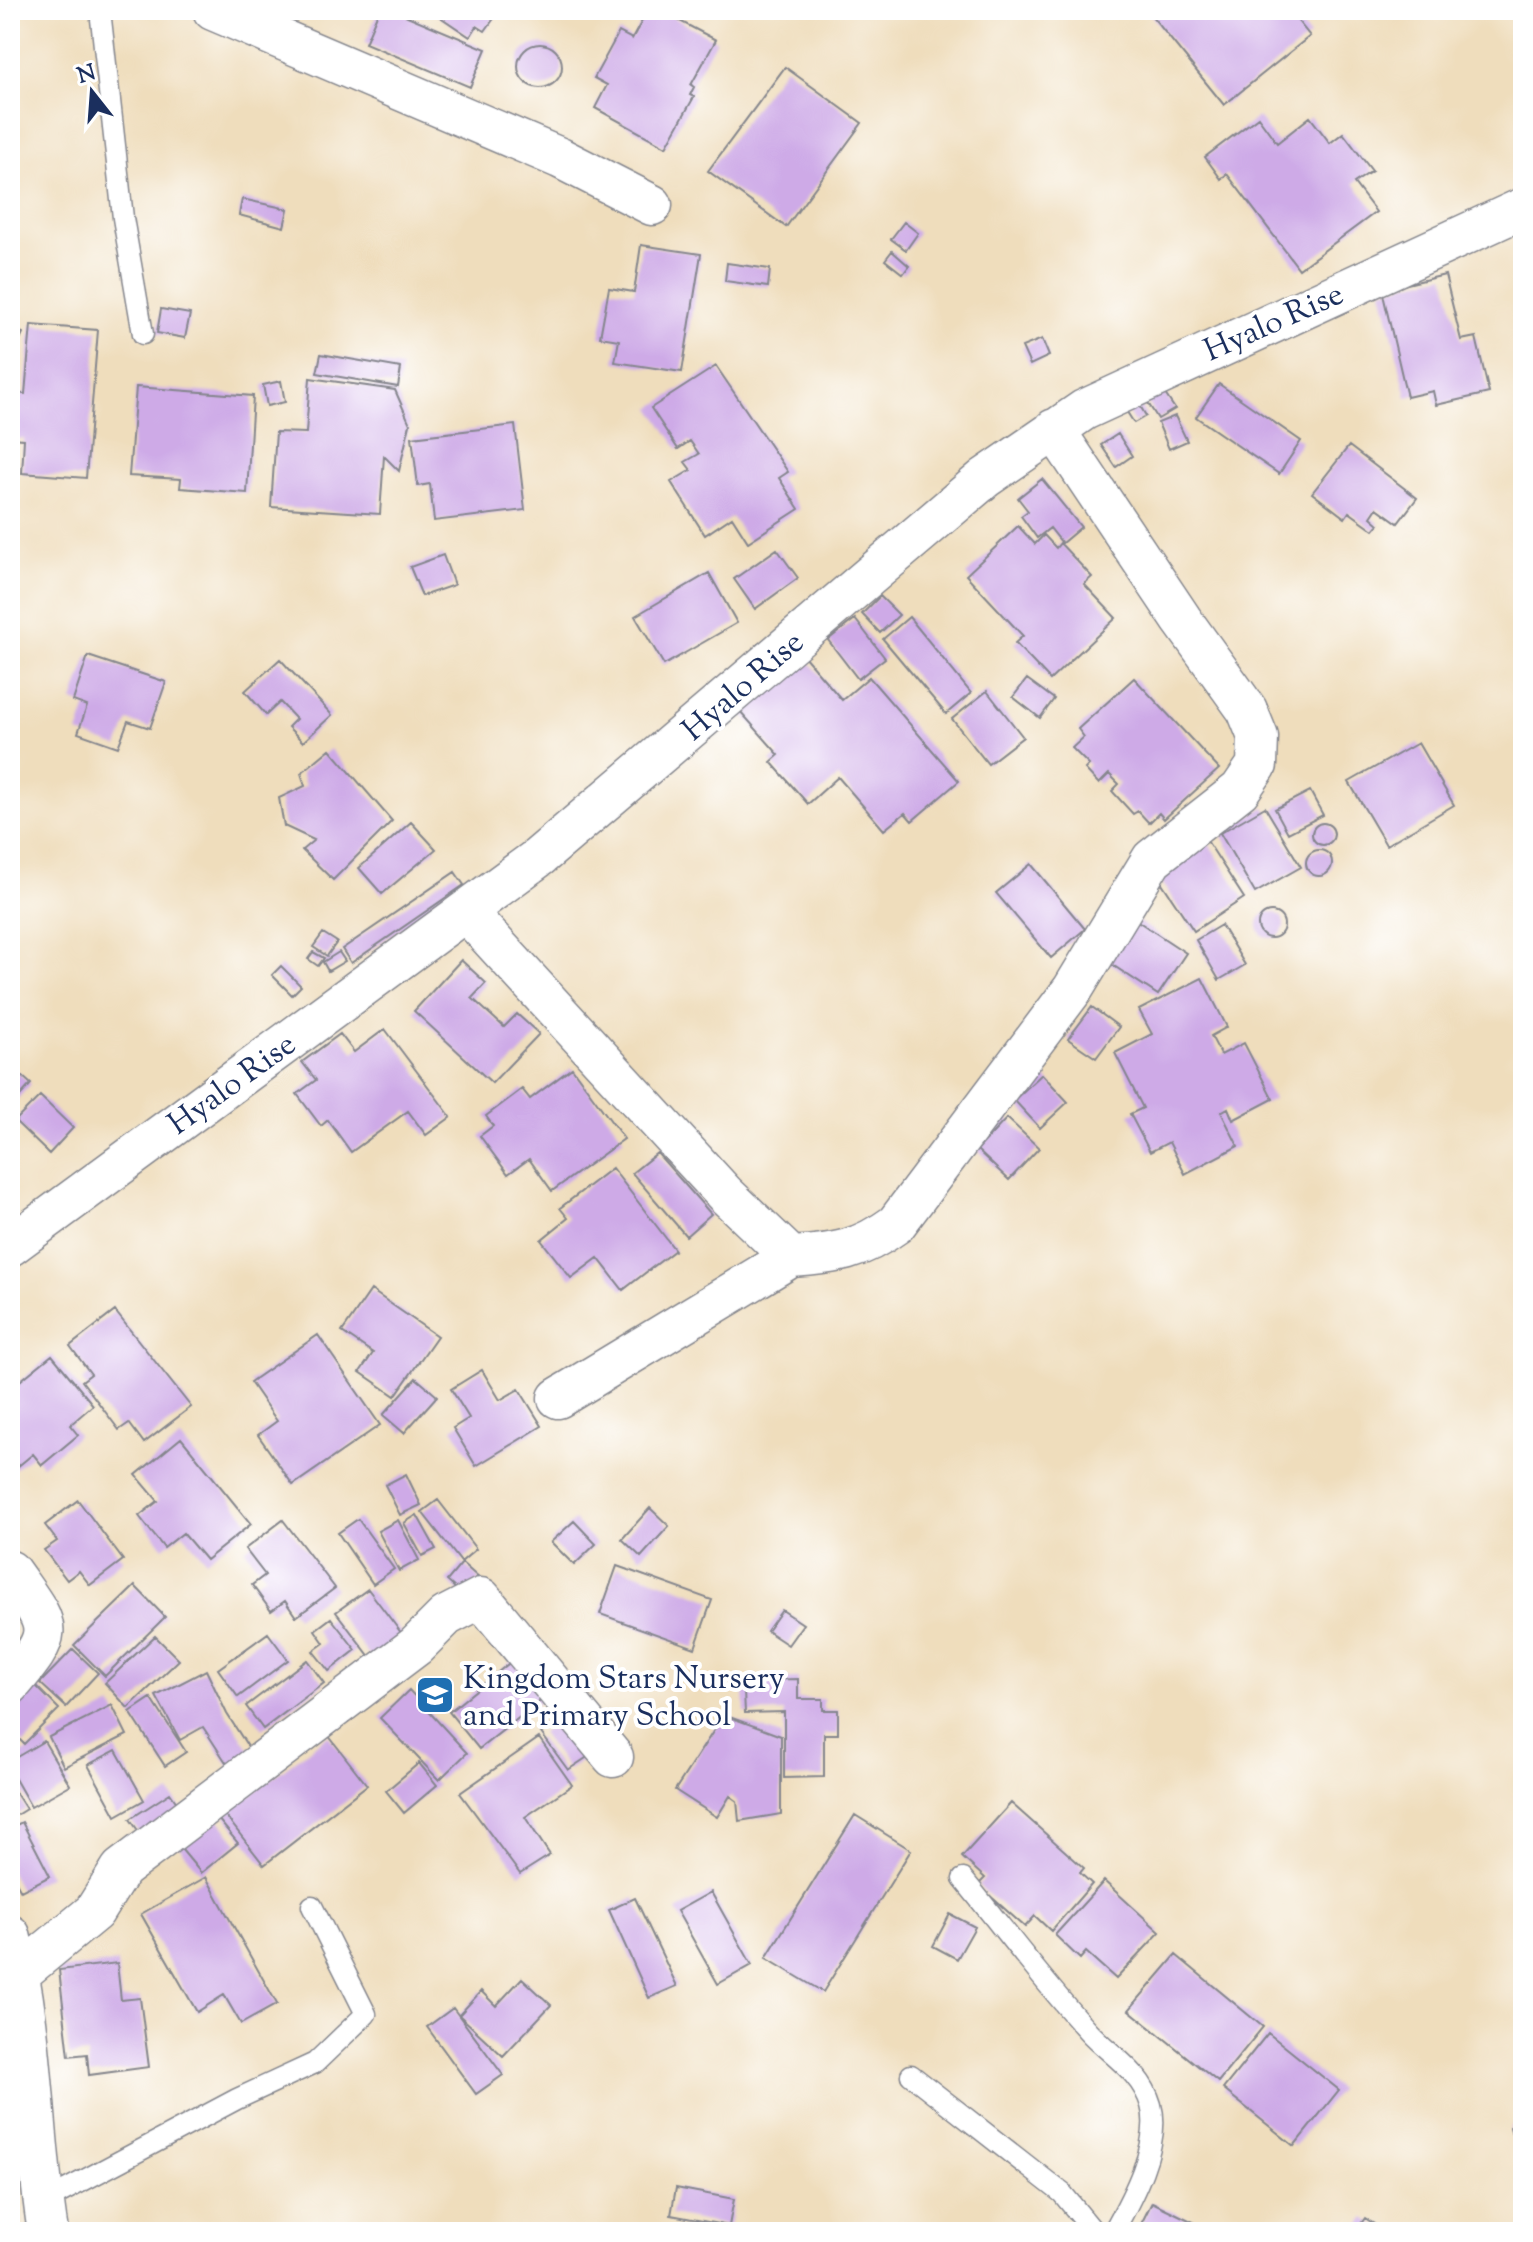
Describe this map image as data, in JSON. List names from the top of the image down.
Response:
{
  "streets": {
    "street": ["Hyalo Rise"]
  },
  "places": {
    "school or university": ["Kingdom Stars Nursery and Primary School"]
  },
  "north": "top"
}
